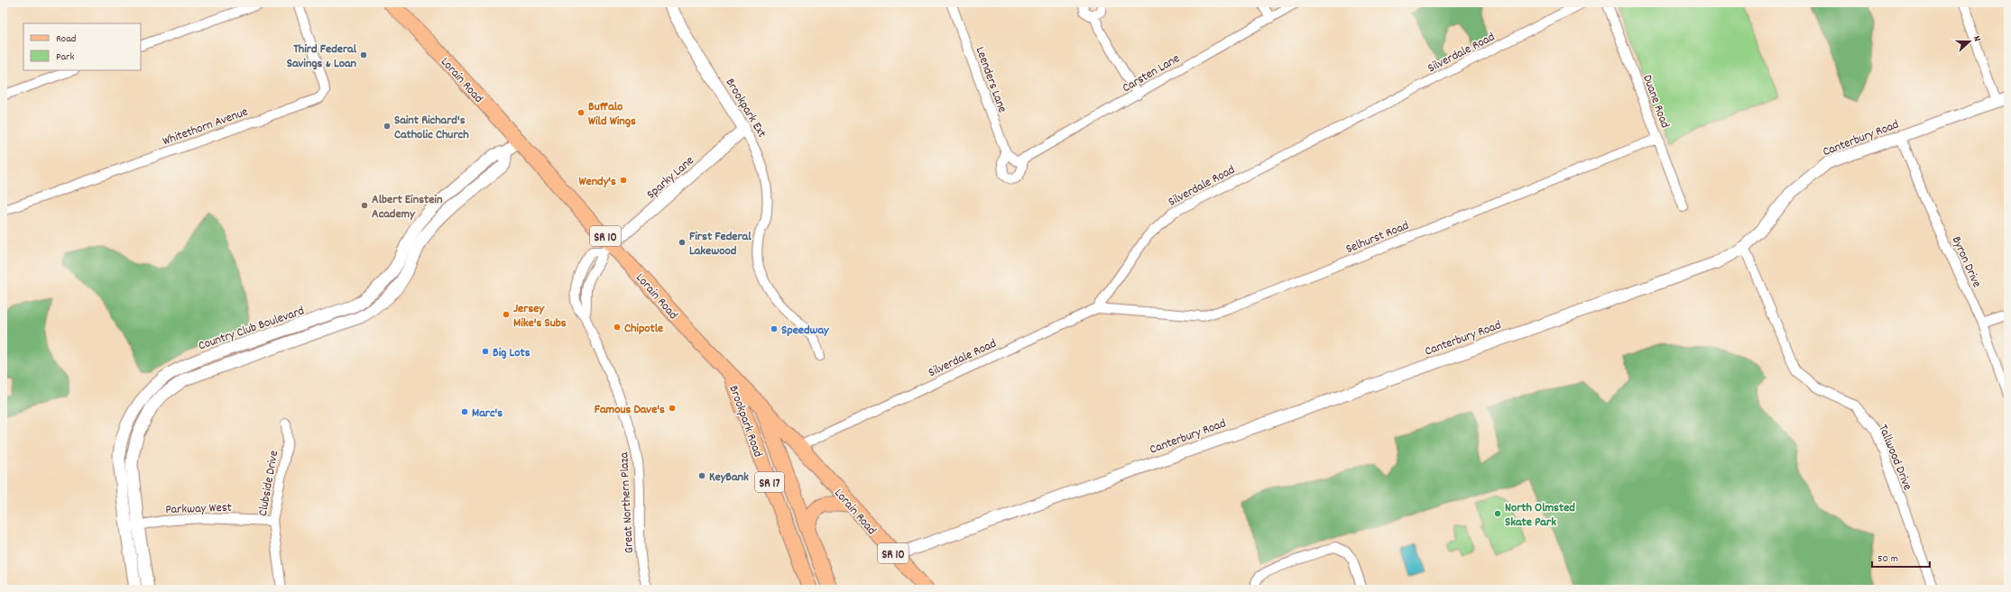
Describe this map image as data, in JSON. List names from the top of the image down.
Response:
{
  "streets": {
    "main road": [
      "Lorain Road",
      "SR 10",
      "Brookpark Road",
      "SR 17"
    ],
    "street": [
      "Silverdale Road",
      "Carsten Lane",
      "Leenders Lane",
      "Duane Road",
      "Brookpark Ext",
      "Whitethorn Avenue",
      "Canterbury Road",
      "Sparky Lane",
      "Selhurst Road",
      "Byron Drive",
      "Country Club Boulevard",
      "Tallwood Drive",
      "Clubside Drive",
      "Great Northern Plaza",
      "Parkway West"
    ]
  },
  "crossings": [
    ["Silverdale Road", "Lorain Road"],
    ["Silverdale Road", "Selhurst Road"],
    ["Carsten Lane", "Leenders Lane"],
    ["Lorain Road", "Canterbury Road"],
    ["Lorain Road", "Sparky Lane"],
    ["Lorain Road", "Country Club Boulevard"],
    ["Lorain Road", "Brookpark Road"],
    ["Lorain Road", "Great Northern Plaza"],
    ["Duane Road", "Selhurst Road"],
    ["Brookpark Ext", "Sparky Lane"],
    ["Canterbury Road", "Byron Drive"],
    ["Canterbury Road", "Tallwood Drive"],
    ["Sparky Lane", "Great Northern Plaza"],
    ["Country Club Boulevard", "Parkway West"],
    ["Clubside Drive", "Parkway West"]
  ],
  "places": [
    "Third Federal Savings & Loan",
    "Buffalo Wild Wings",
    "Saint Richard's Catholic Church",
    "Wendy's",
    "Albert Einstein Academy",
    "First Federal Lakewood",
    "Jersey Mike's Subs",
    "Chipotle",
    "Speedway",
    "Big Lots",
    "Famous Dave's",
    "Marc's",
    "KeyBank",
    "North Olmsted Skate Park"
  ],
  "legend": ["Road", "Park"],
  "scale_bar": "50 m",
  "north": "right"
}
